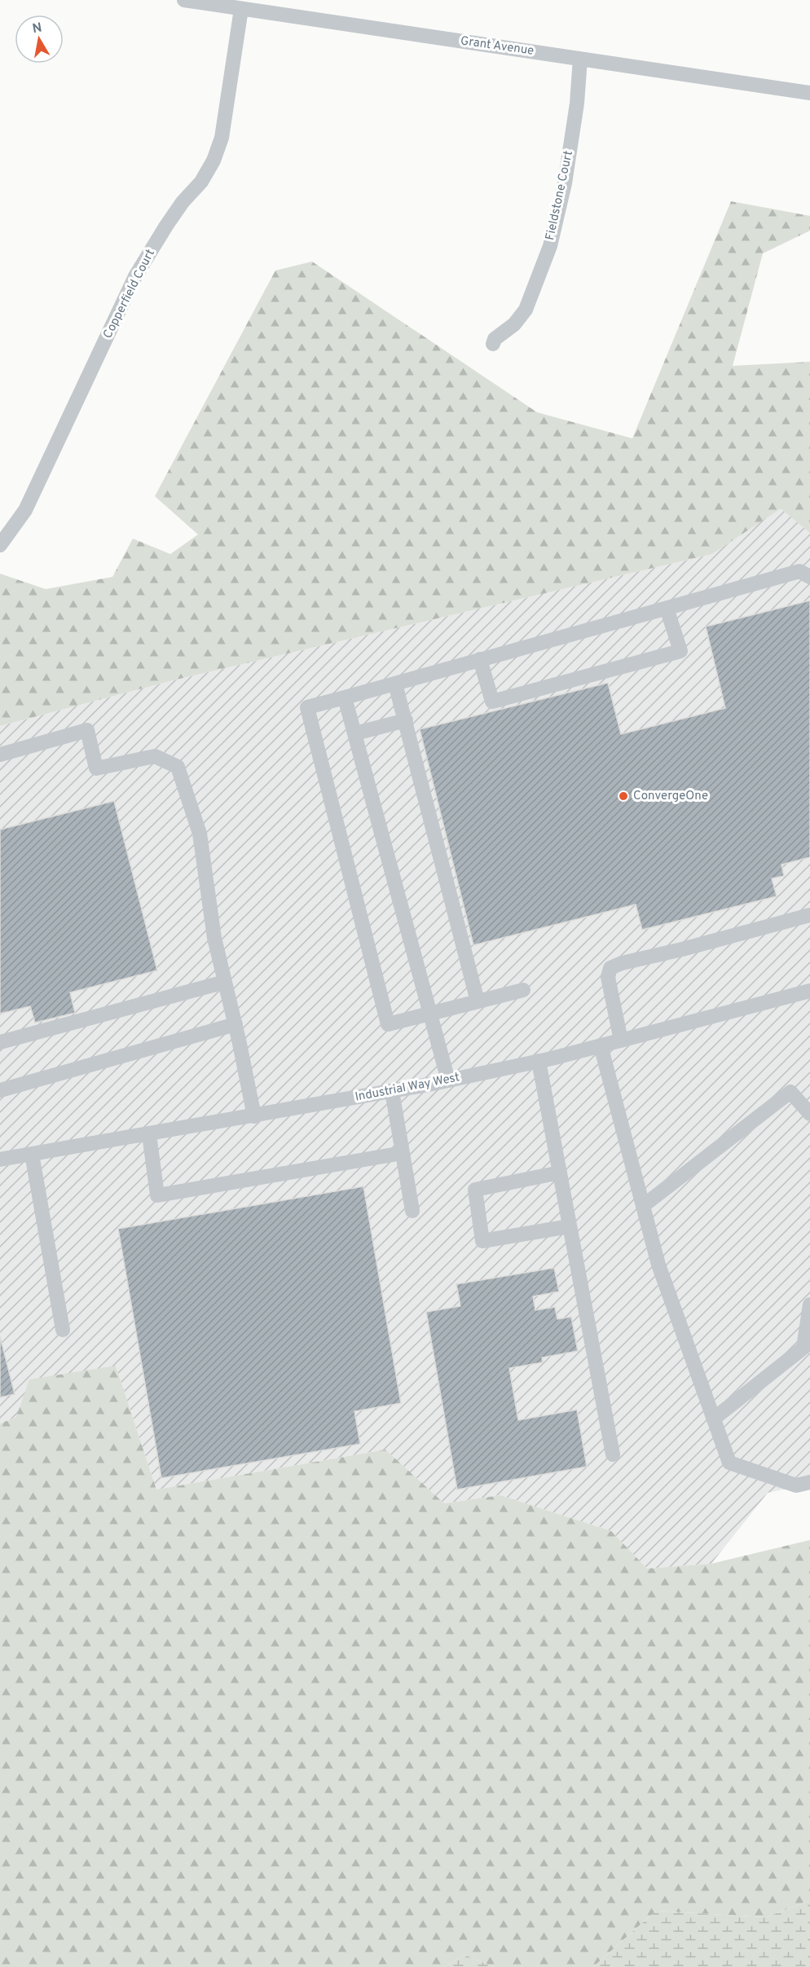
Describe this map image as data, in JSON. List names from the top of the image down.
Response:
{
  "streets": {
    "street": [
      "Grant Avenue",
      "Fieldstone Court",
      "Copperfield Court",
      "Industrial Way West"
    ]
  },
  "crossings": [
    ["Grant Avenue", "Fieldstone Court"],
    ["Grant Avenue", "Copperfield Court"]
  ],
  "places": ["ConvergeOne"],
  "north": "top"
}
